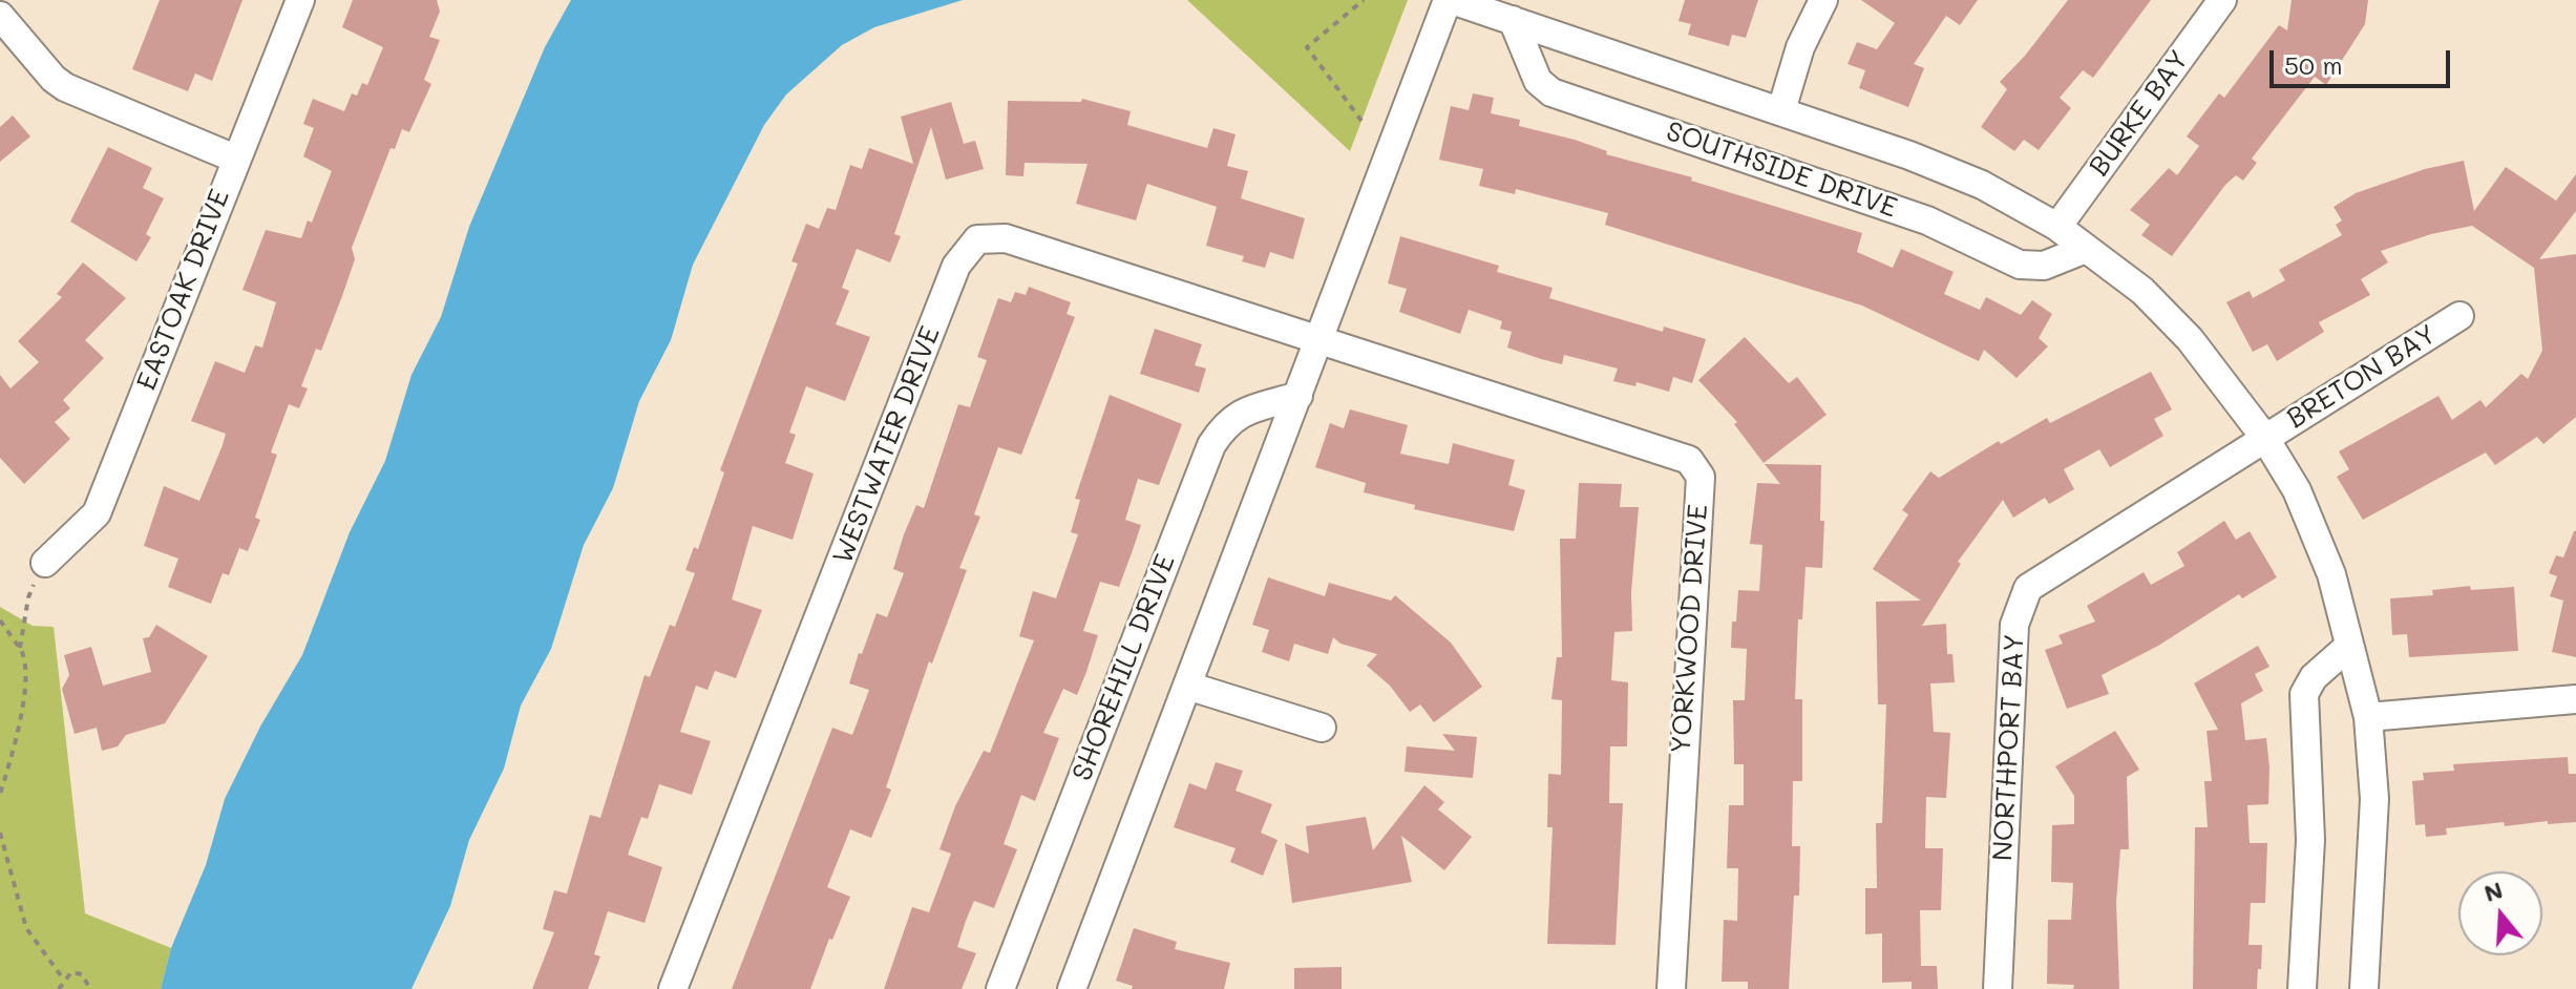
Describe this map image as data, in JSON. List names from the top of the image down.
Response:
{
  "streets": {
    "street": [
      "BURKE BAY",
      "SOUTHSIDE DRIVE",
      "EASTOAK DRIVE",
      "BRETON BAY",
      "WESTWATER DRIVE",
      "YORKWOOD DRIVE",
      "SHOREHILL DRIVE",
      "NORTHPORT BAY"
    ]
  },
  "crossings": [
    ["BURKE BAY", "SOUTHSIDE DRIVE"],
    ["SOUTHSIDE DRIVE", "BRETON BAY"],
    ["SOUTHSIDE DRIVE", "NORTHPORT BAY"],
    ["BRETON BAY", "NORTHPORT BAY"],
    ["WESTWATER DRIVE", "YORKWOOD DRIVE"]
  ],
  "scale_bar": "50 m",
  "north": "top"
}
